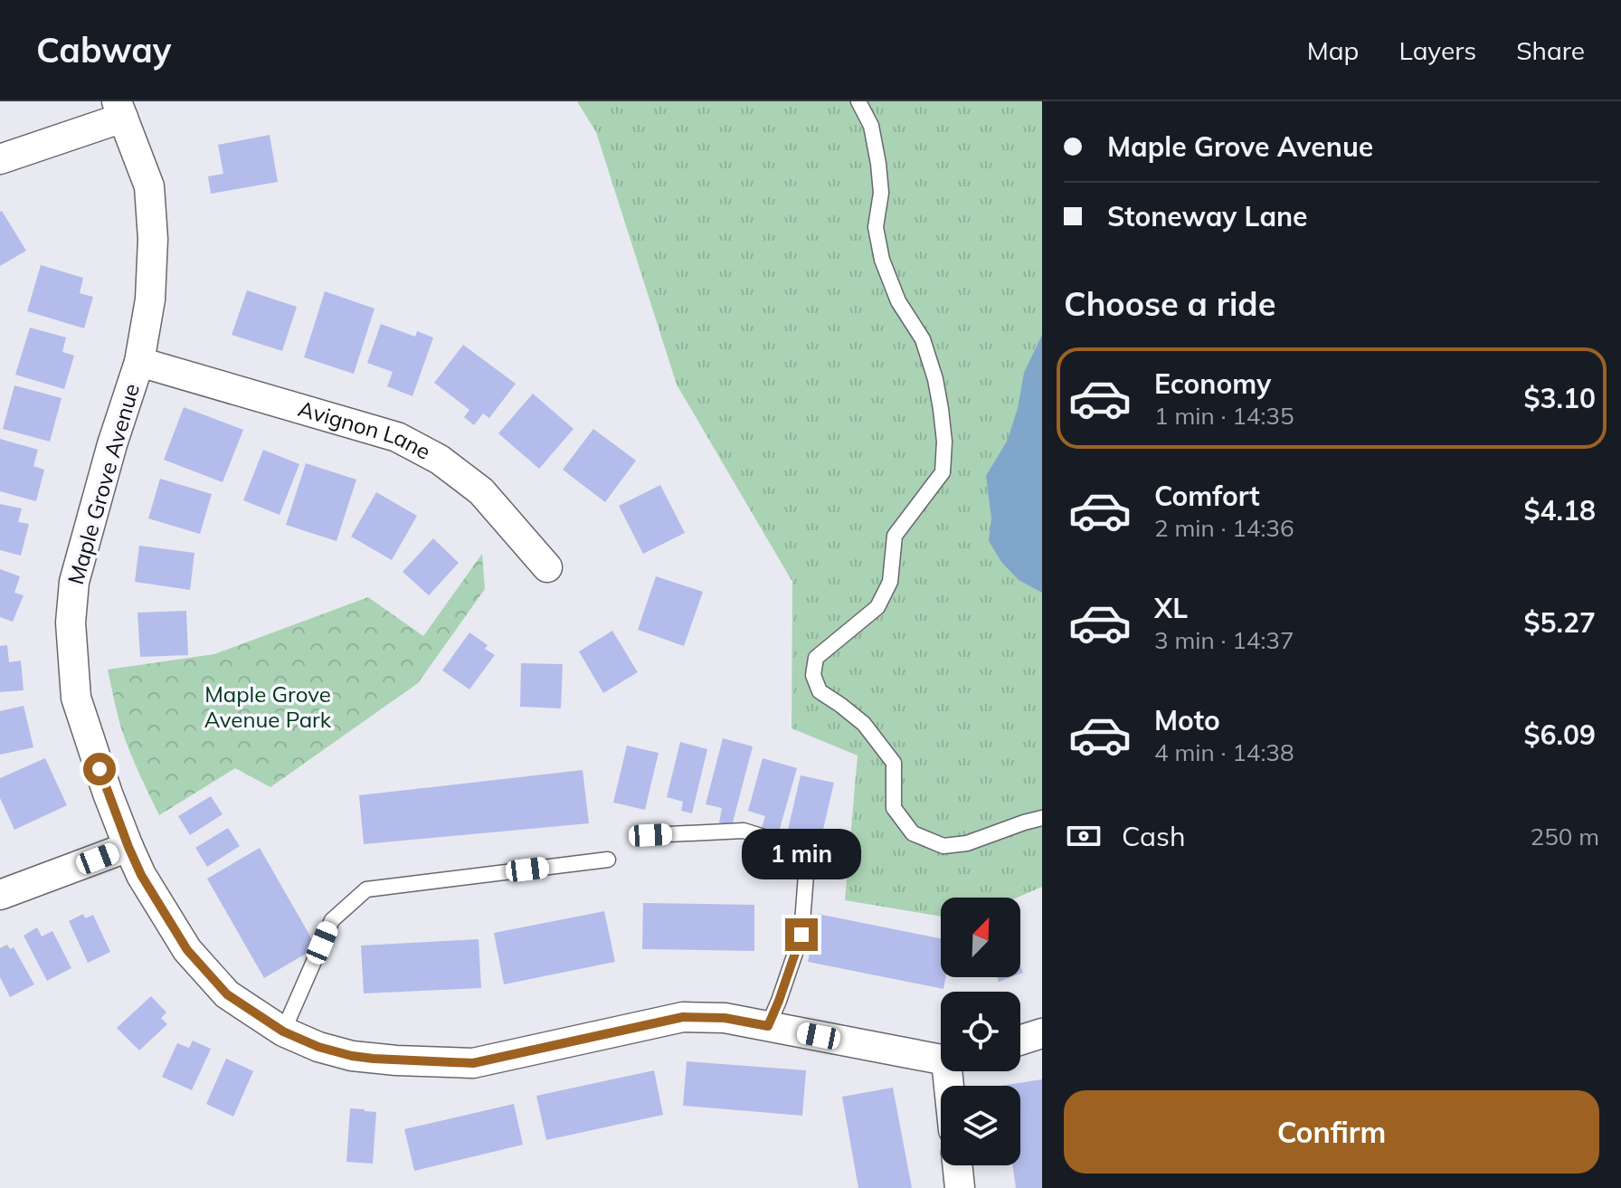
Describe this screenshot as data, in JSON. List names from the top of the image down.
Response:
{
  "streets": {
    "street": ["Avignon Lane", "Maple Grove Avenue"]
  },
  "crossings": [
    ["Avignon Lane", "Maple Grove Avenue"]
  ],
  "parks": ["Maple Grove Avenue Park"],
  "north": "top right",
  "page": {
    "header": "Cabway",
    "nav": ["Map", "Layers", "Share"],
    "banner": ["Maple Grove Avenue", "Stoneway Lane"],
    "heading": "Choose a ride",
    "list": [
      {
        "name": "Economy",
        "note": "1 min · 14:35",
        "value": "$3.10"
      },
      {
        "name": "Comfort",
        "note": "2 min · 14:36",
        "value": "$4.18"
      },
      {
        "name": "XL",
        "note": "3 min · 14:37",
        "value": "$5.27"
      },
      {
        "name": "Moto",
        "note": "4 min · 14:38",
        "value": "$6.09"
      }
    ],
    "pay": ["Cash", "250 m"],
    "bubble": "1 min",
    "buttons": "Confirm"
  }
}
